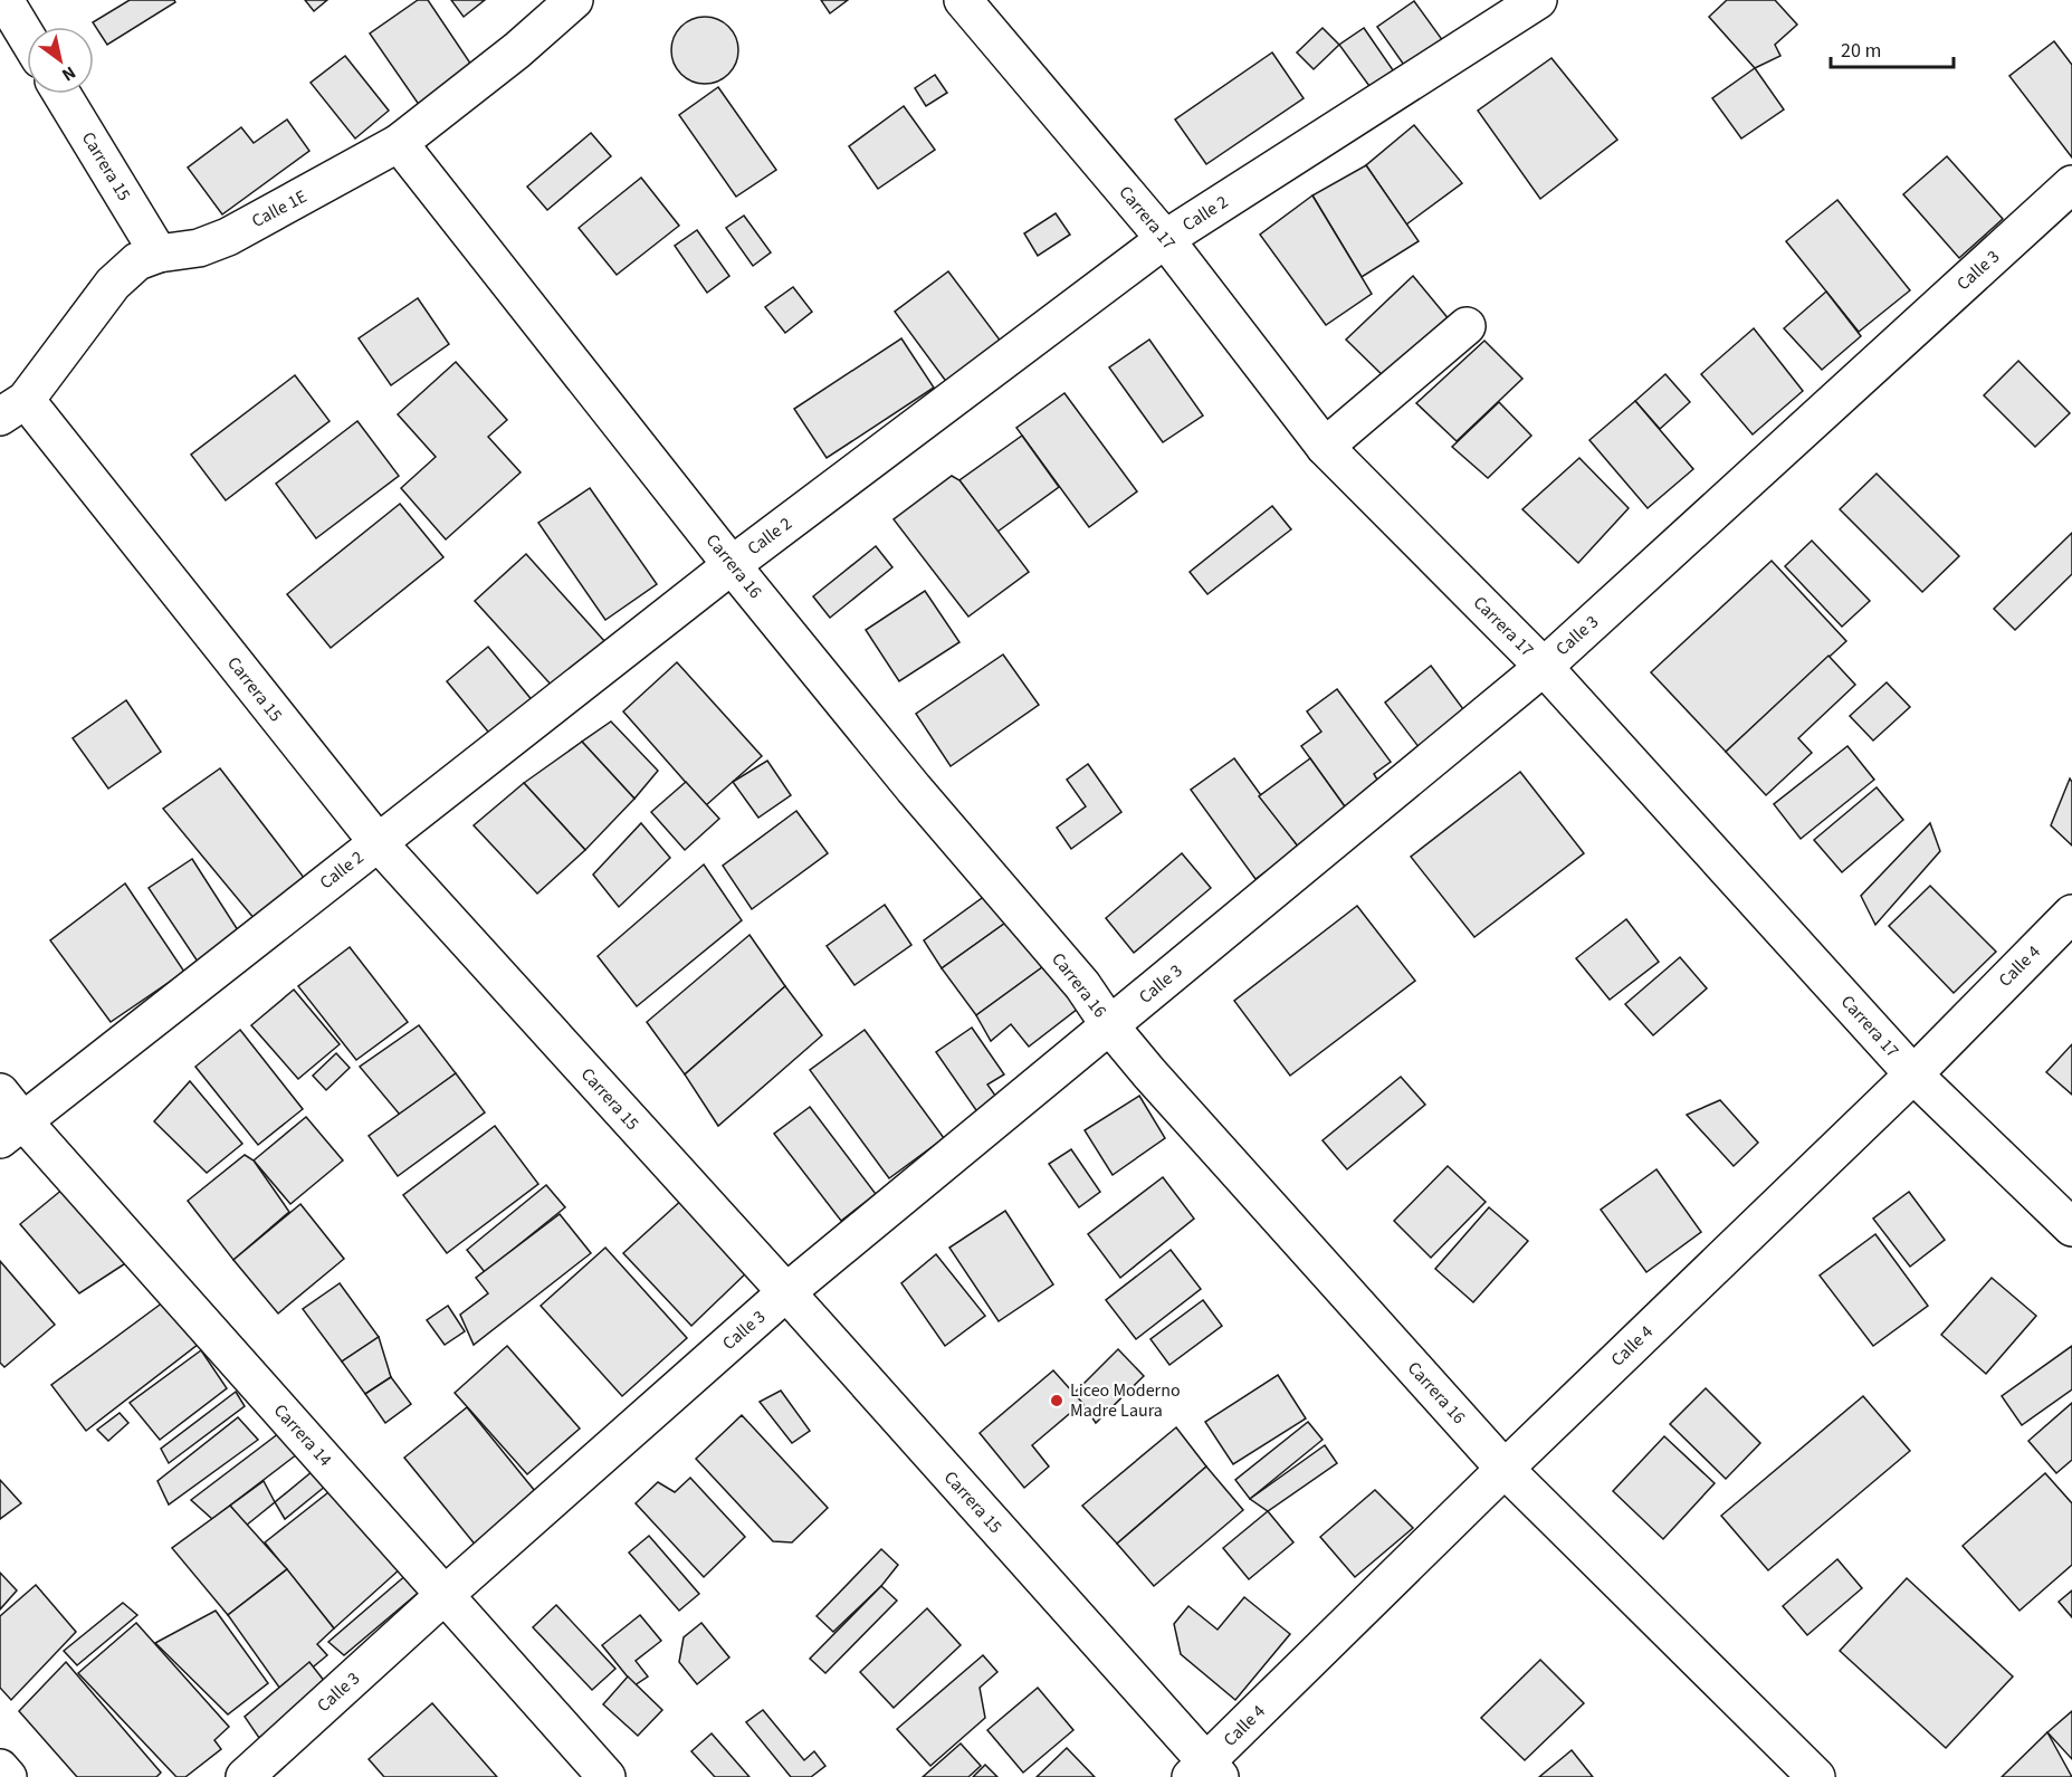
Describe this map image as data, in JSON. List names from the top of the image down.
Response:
{
  "streets": {
    "street": [
      "Carrera 15",
      "Calle 1E",
      "Calle 2",
      "Carrera 17",
      "Calle 3",
      "Carrera 16",
      "Calle 4",
      "Carrera 14"
    ]
  },
  "crossings": [
    ["Carrera 15", "Calle 1E"],
    ["Carrera 15", "Calle 2"],
    ["Carrera 15", "Calle 3"],
    ["Carrera 15", "Calle 4"],
    ["Calle 1E", "Carrera 16"],
    ["Calle 2", "Carrera 17"],
    ["Calle 2", "Carrera 16"],
    ["Calle 2", "Carrera 14"],
    ["Carrera 17", "Calle 3"],
    ["Carrera 17", "Calle 4"],
    ["Calle 3", "Carrera 16"],
    ["Calle 3", "Carrera 14"],
    ["Carrera 16", "Calle 4"]
  ],
  "places": ["Liceo Moderno Madre Laura"],
  "scale_bar": "20 m",
  "north": "bottom right"
}
